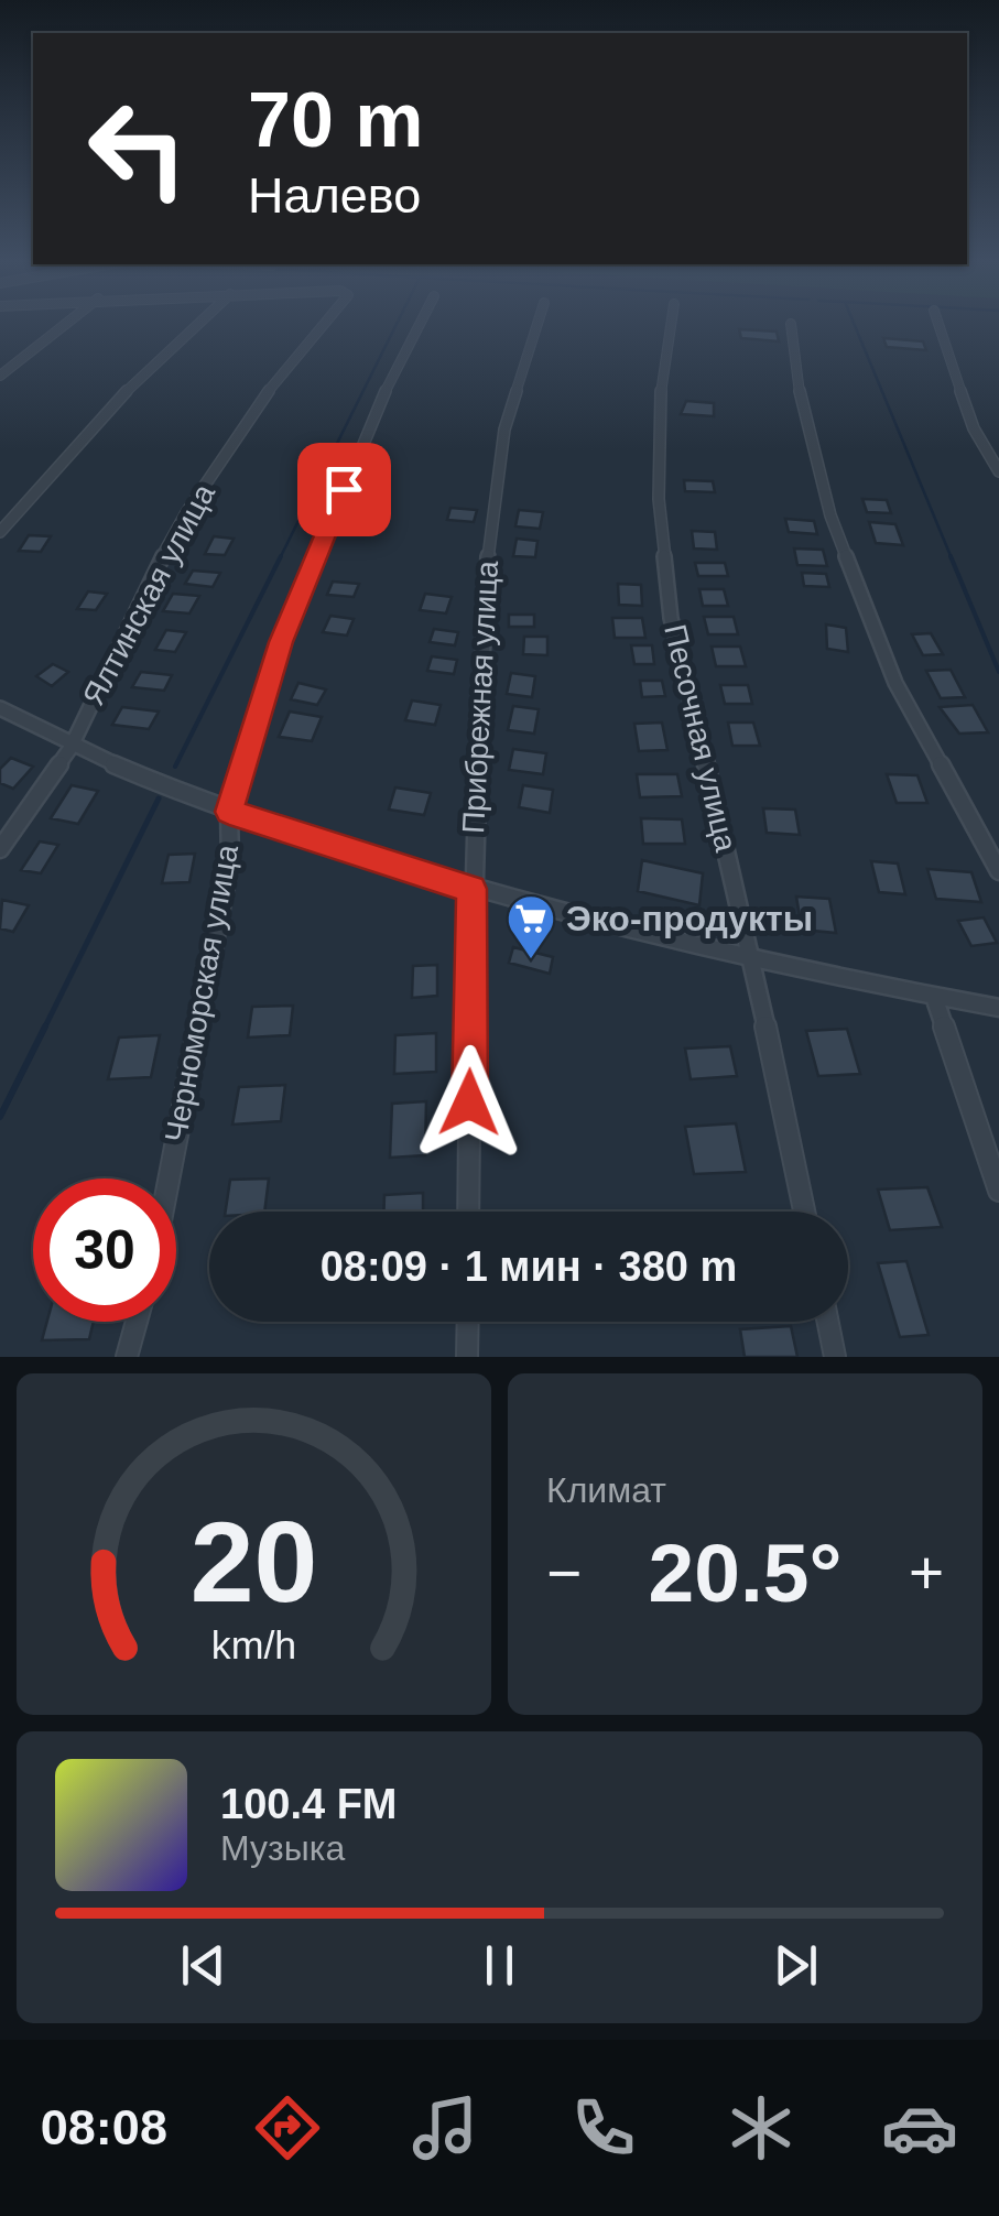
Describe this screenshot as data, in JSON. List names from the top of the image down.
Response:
{
  "streets": {
    "street": [
      "Ялтинская улица",
      "Прибрежная улица",
      "Песочная улица",
      "Черноморская улица"
    ]
  },
  "places": {
    "supermarket": ["Эко-продукты"]
  },
  "page": {
    "turn": ["70 m", "Налево"],
    "limit": "30",
    "trip": "08:09 · 1 мин · 380 m",
    "tile": "Климат",
    "heat": ["−", "20.5°", "+"],
    "song": ["100.4 FM", "Музыка"],
    "tabs": "08:08",
    "gauge": ["20", "km/h"]
  }
}
